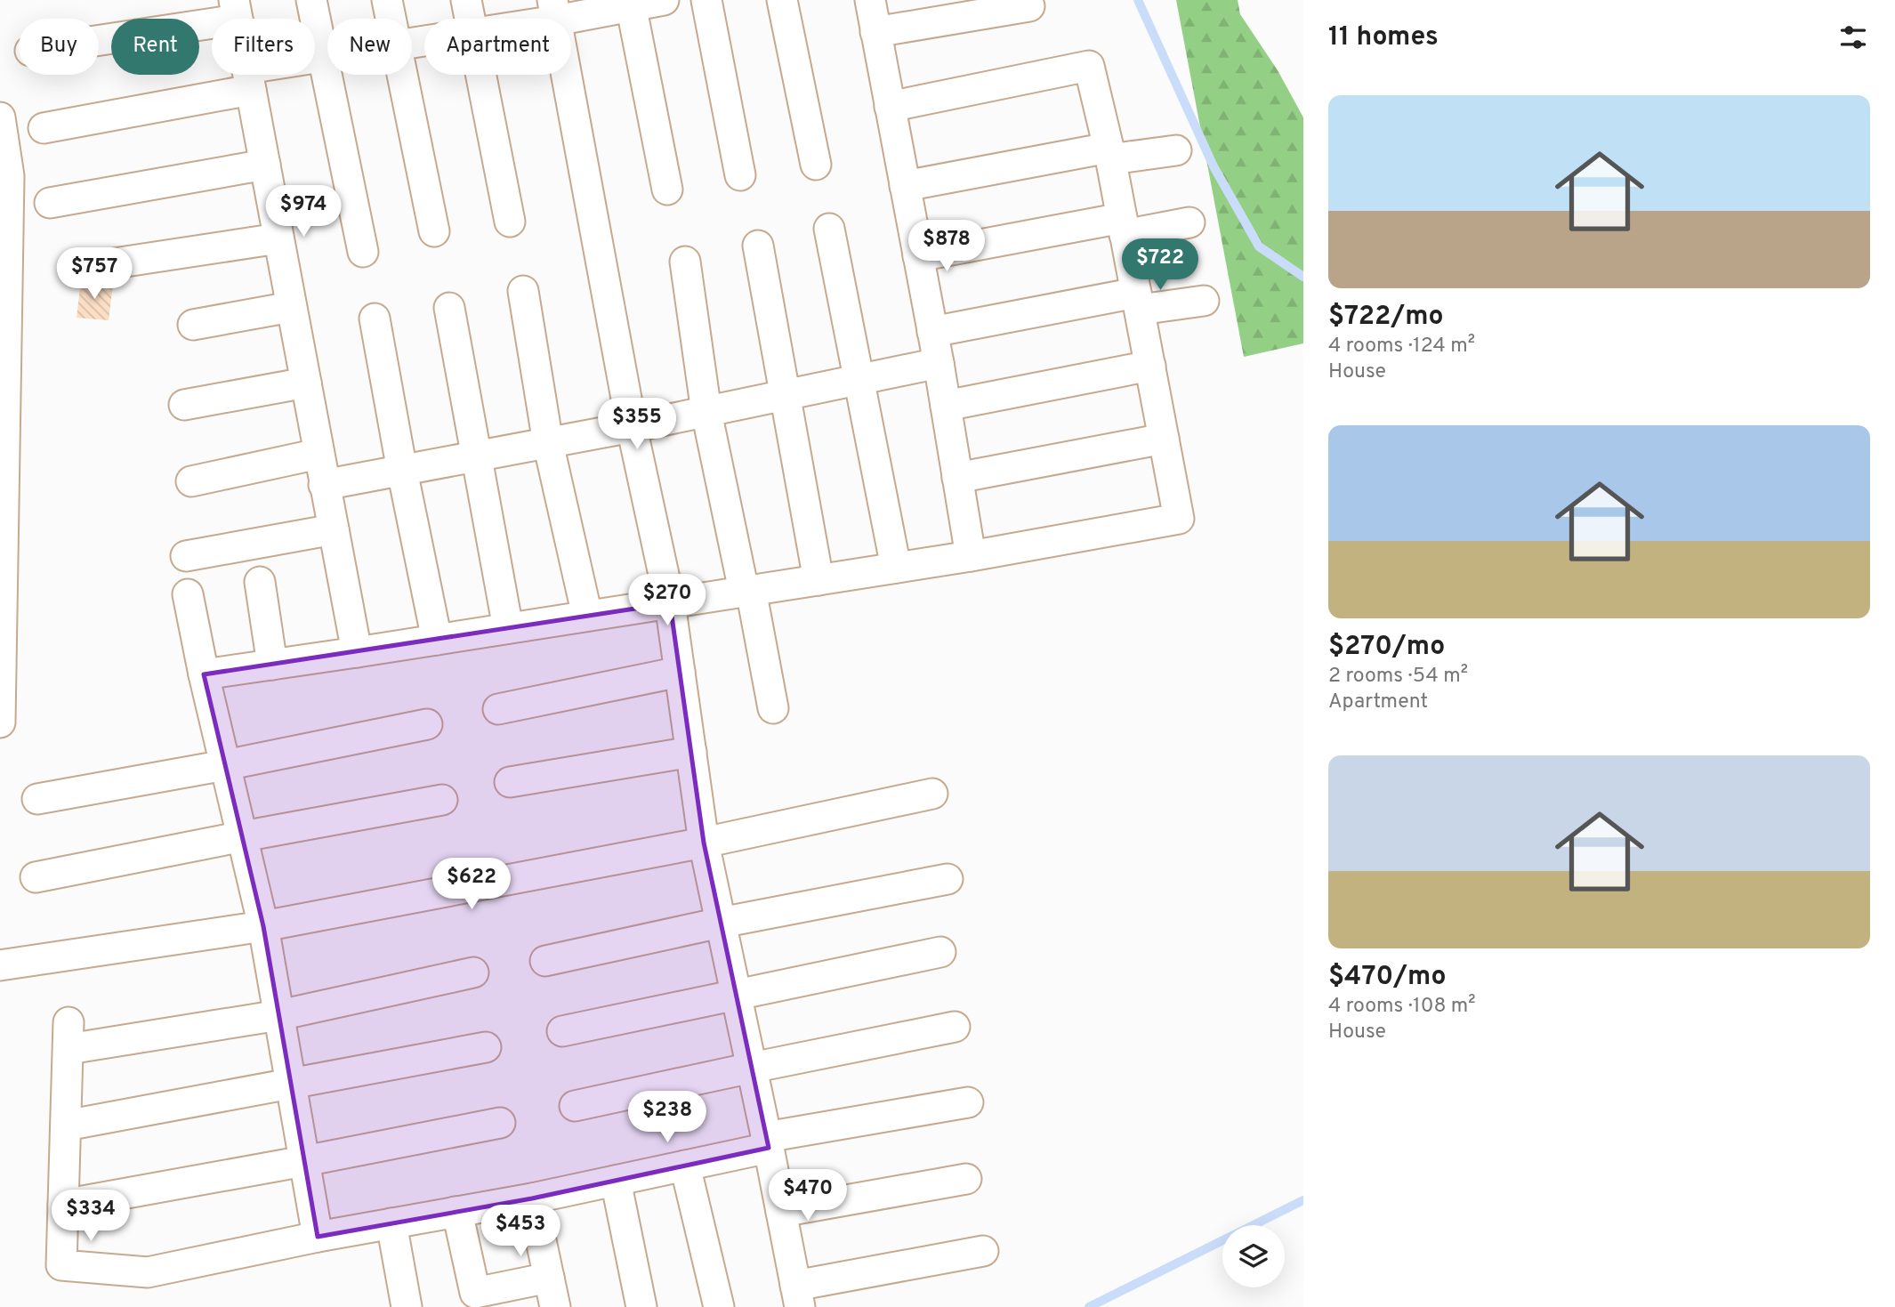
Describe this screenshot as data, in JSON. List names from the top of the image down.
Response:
{
  "page": {
    "heading": "11 homes",
    "chip": [
      "Buy",
      "Rent",
      "Filters",
      "New",
      "Apartment"
    ],
    "list": [
      {
        "name": "$722/mo",
        "note": "4 rooms · 124 m² · House"
      },
      {
        "name": "$270/mo",
        "note": "2 rooms · 54 m² · Apartment"
      },
      {
        "name": "$470/mo",
        "note": "4 rooms · 108 m² · House"
      }
    ],
    "price": [
      "$974",
      "$878",
      "$722",
      "$757",
      "$355",
      "$270",
      "$622",
      "$238",
      "$470",
      "$334",
      "$453"
    ]
  }
}
